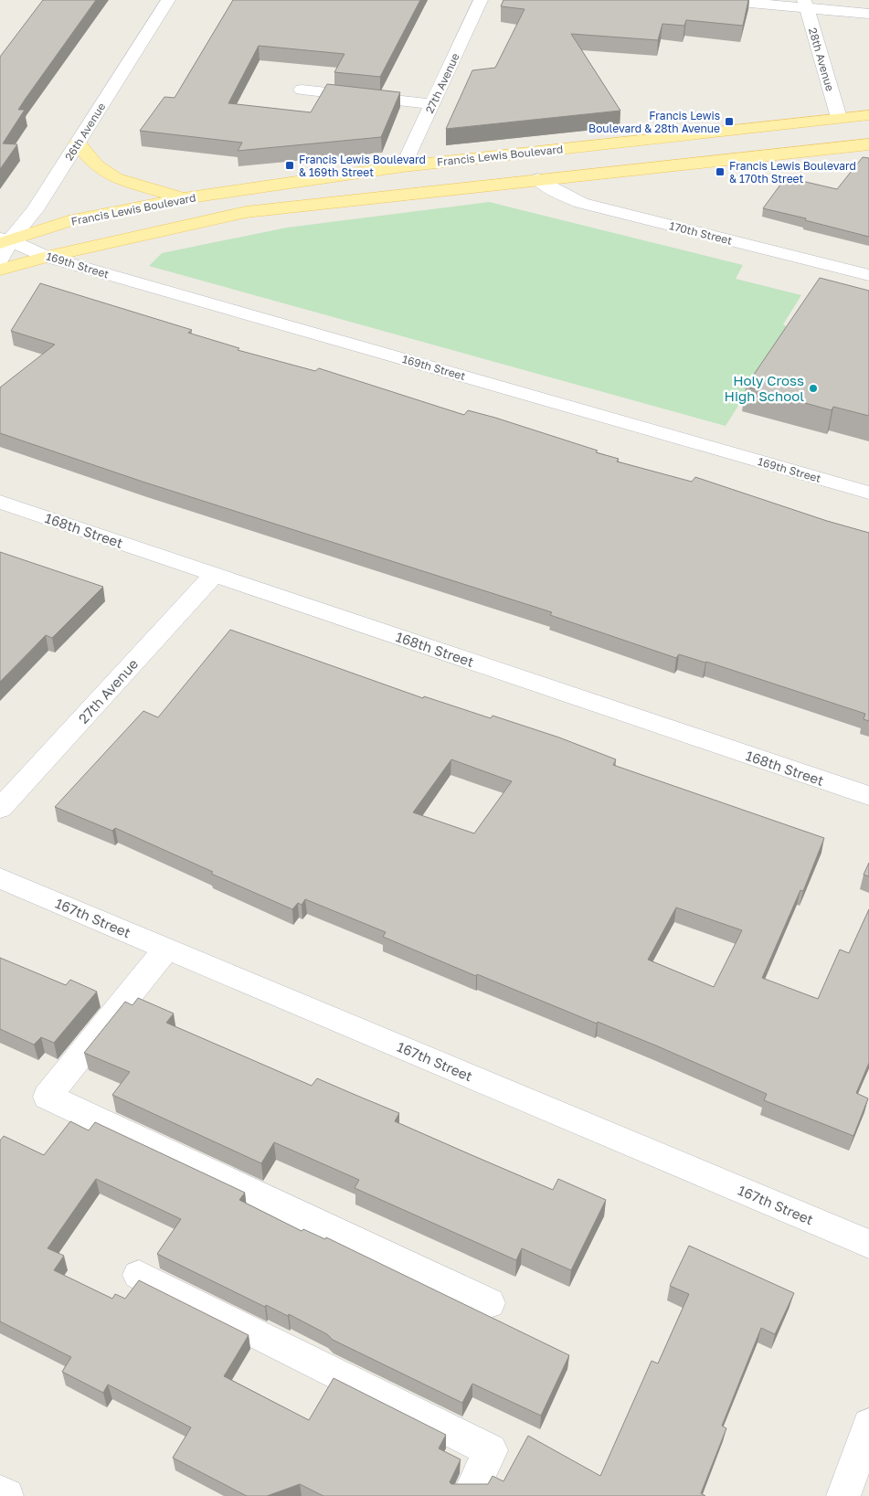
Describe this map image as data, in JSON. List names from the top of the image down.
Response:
{
  "streets": {
    "main road": ["Francis Lewis Boulevard"],
    "street": [
      "28th Avenue",
      "27th Avenue",
      "26th Avenue",
      "170th Street",
      "169th Street",
      "168th Street",
      "167th Street"
    ]
  },
  "crossings": [
    ["28th Avenue", "Francis Lewis Boulevard"],
    ["27th Avenue", "Francis Lewis Boulevard"],
    ["27th Avenue", "168th Street"],
    ["26th Avenue", "Francis Lewis Boulevard"],
    ["26th Avenue", "169th Street"],
    ["Francis Lewis Boulevard", "170th Street"],
    ["Francis Lewis Boulevard", "169th Street"]
  ],
  "places": {
    "transit": ["Francis Lewis Boulevard & 28th Avenue", "Francis Lewis Boulevard & 169th Street", "Francis Lewis Boulevard & 170th Street"],
    "other": ["Holy Cross High School"]
  }
}
